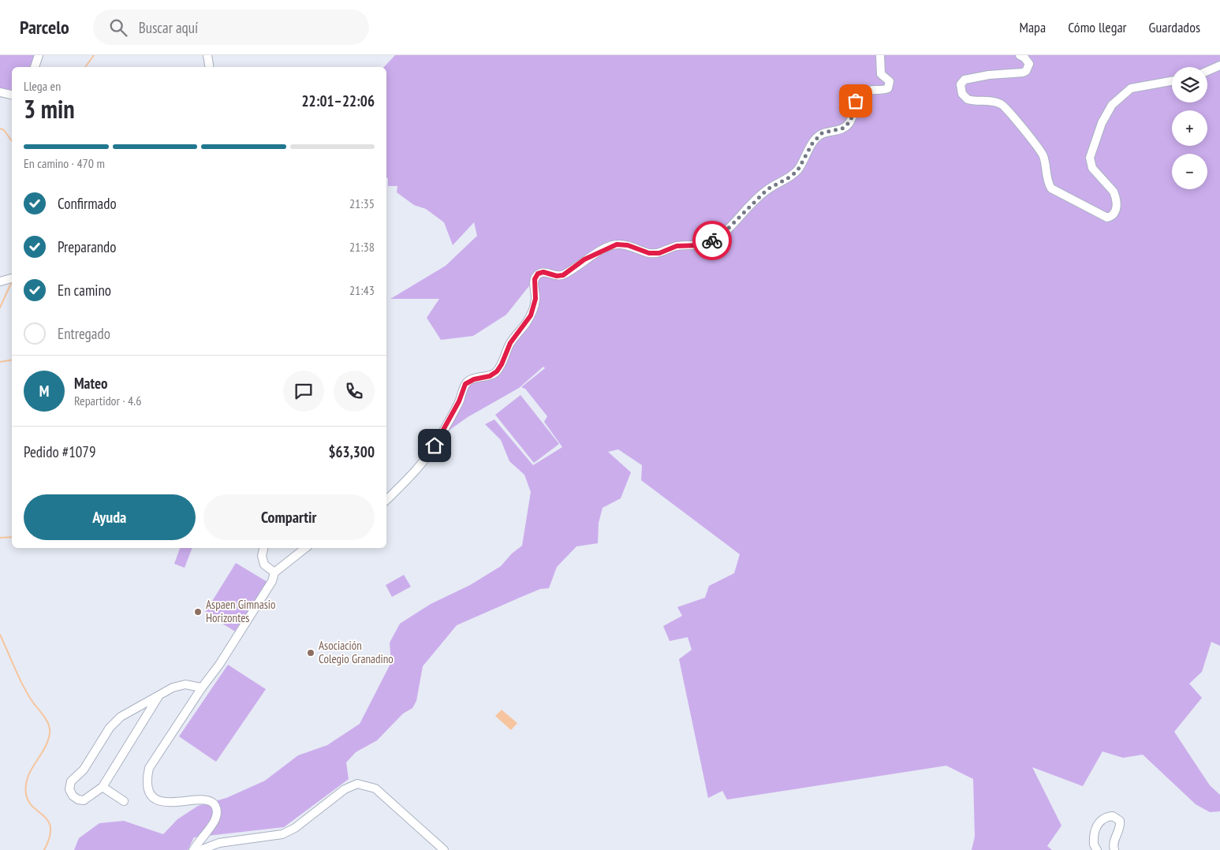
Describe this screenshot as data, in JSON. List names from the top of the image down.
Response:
{
  "places": ["Aspaen Gimnasio Horizontes", "Asociación Colegio Granadino"],
  "page": {
    "header": "Parcelo",
    "search": "Buscar aquí",
    "nav": ["Mapa", "Cómo llegar", "Guardados"],
    "map_buttons": ["+", "−"],
    "heading": ["3 min", "Llega en", "22:01–22:06"],
    "panel": [
      "Mateo",
      "Repartidor · 4.6",
      "Pedido #1079",
      "$63,300"
    ],
    "bar": "En camino · 470 m",
    "list": [
      ["Confirmado", "21:35"],
      ["Preparando", "21:38"],
      ["En camino", "21:43"],
      "Entregado"
    ],
    "round": "M",
    "buttons": ["Ayuda", "Compartir"]
  }
}
